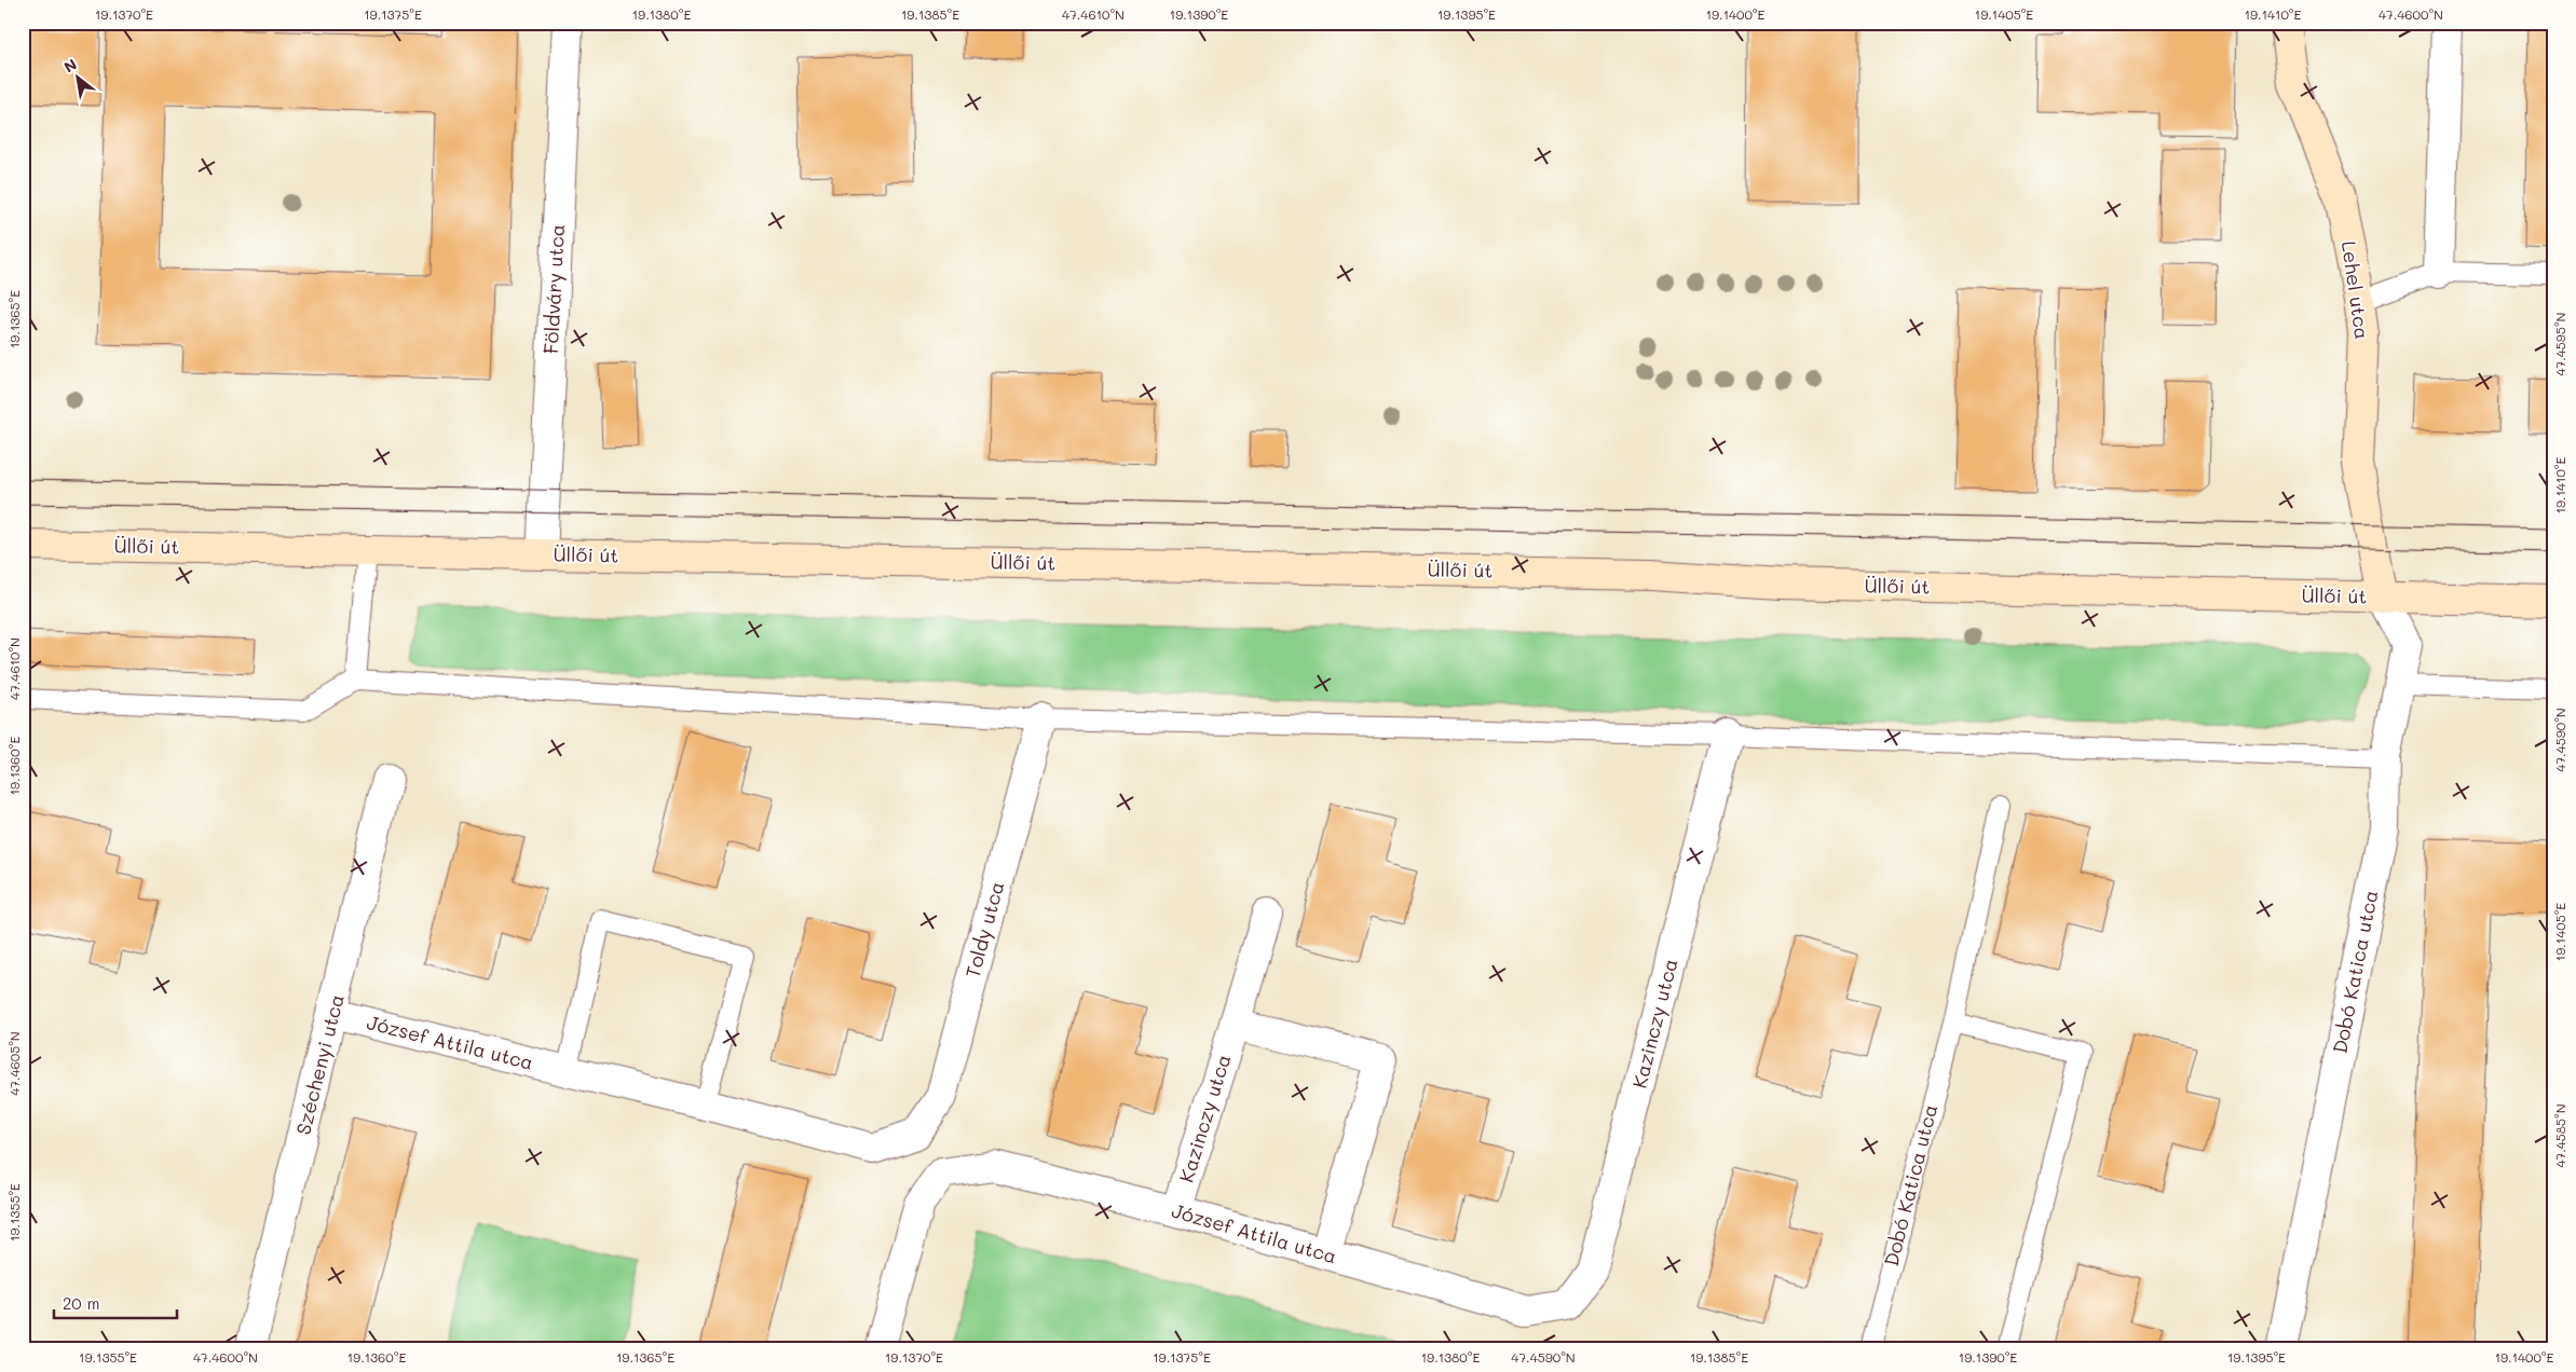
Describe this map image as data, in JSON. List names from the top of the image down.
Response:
{
  "streets": {
    "main road": ["Lehel utca", "Üllői út"],
    "street": [
      "Földváry utca",
      "Toldy utca",
      "Dobó Katica utca",
      "Kazinczy utca",
      "József Attila utca",
      "Széchenyi utca"
    ]
  },
  "crossings": [
    ["Földváry utca", "Üllői út"],
    ["Lehel utca", "Üllői út"],
    ["Lehel utca", "Dobó Katica utca"],
    ["Üllői út", "Dobó Katica utca"],
    ["Toldy utca", "József Attila utca"],
    ["Kazinczy utca", "József Attila utca"],
    ["József Attila utca", "Széchenyi utca"]
  ],
  "scale_bar": "20 m",
  "north": "top left",
  "coordinates": [
    "19.1370°E",
    "19.1375°E",
    "19.1380°E",
    "19.1385°E",
    "47.4610°N",
    "19.1390°E",
    "19.1395°E",
    "19.1400°E",
    "19.1405°E",
    "19.1410°E",
    "47.4600°N",
    "19.1365°E",
    "47.4595°N",
    "47.4590°N",
    "19.1360°E",
    "47.4605°N",
    "47.4585°N",
    "19.1355°E"
  ]
}
